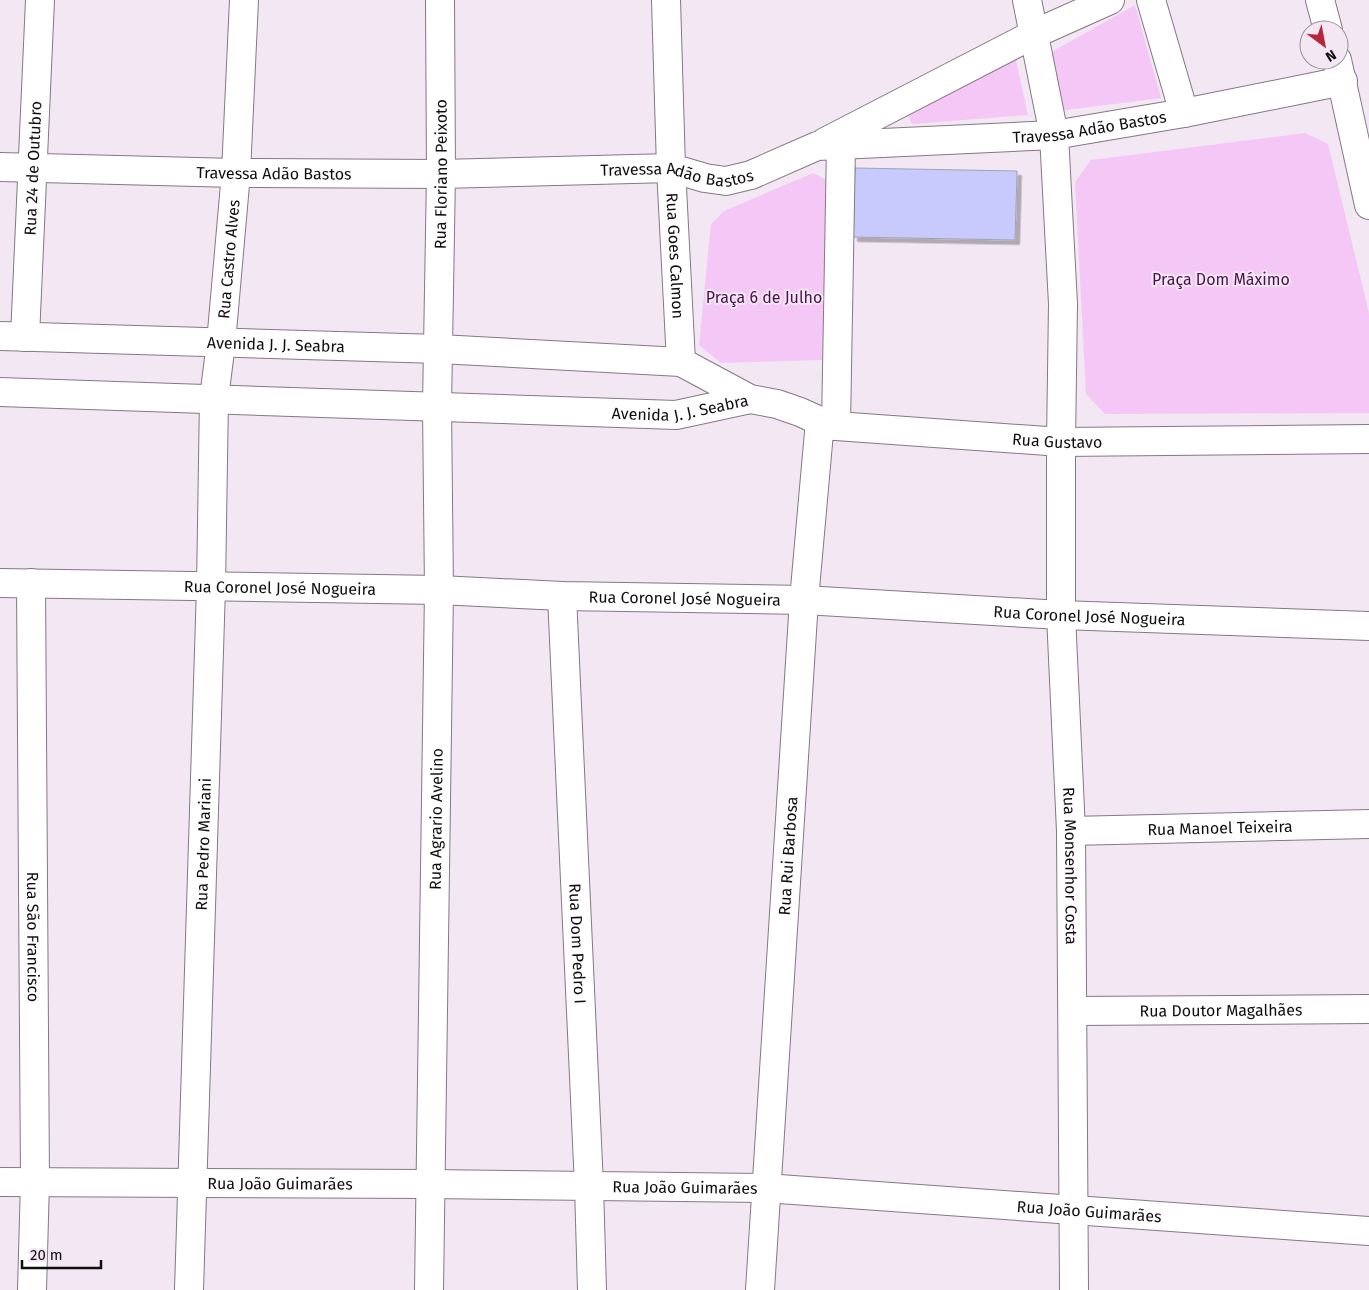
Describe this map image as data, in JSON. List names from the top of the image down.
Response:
{
  "streets": {
    "street": [
      "Travessa Adão Bastos",
      "Rua 24 de Outubro",
      "Rua Floriano Peixoto",
      "Rua Goes Calmon",
      "Rua Castro Alves",
      "Avenida J. J. Seabra",
      "Rua Gustavo",
      "Rua Coronel José Nogueira",
      "Rua Agrario Avelino",
      "Rua Manoel Teixeira",
      "Rua Pedro Mariani",
      "Rua Rui Barbosa",
      "Rua Monsenhor Costa",
      "Rua São Francisco",
      "Rua Dom Pedro I",
      "Rua Doutor Magalhães",
      "Rua João Guimarães"
    ]
  },
  "crossings": [
    ["Travessa Adão Bastos", "Rua 24 de Outubro"],
    ["Travessa Adão Bastos", "Rua Floriano Peixoto"],
    ["Travessa Adão Bastos", "Rua Goes Calmon"],
    ["Travessa Adão Bastos", "Rua Castro Alves"],
    ["Travessa Adão Bastos", "Rua Rui Barbosa"],
    ["Rua 24 de Outubro", "Avenida J. J. Seabra"],
    ["Rua Floriano Peixoto", "Avenida J. J. Seabra"],
    ["Rua Floriano Peixoto", "Rua Agrario Avelino"],
    ["Rua Goes Calmon", "Avenida J. J. Seabra"],
    ["Rua Castro Alves", "Avenida J. J. Seabra"],
    ["Rua Castro Alves", "Rua Pedro Mariani"],
    ["Avenida J. J. Seabra", "Rua Gustavo"],
    ["Avenida J. J. Seabra", "Rua Agrario Avelino"],
    ["Avenida J. J. Seabra", "Rua Pedro Mariani"],
    ["Rua Gustavo", "Rua Rui Barbosa"],
    ["Rua Gustavo", "Rua Monsenhor Costa"],
    ["Rua Coronel José Nogueira", "Rua Agrario Avelino"],
    ["Rua Coronel José Nogueira", "Rua Pedro Mariani"],
    ["Rua Coronel José Nogueira", "Rua Rui Barbosa"],
    ["Rua Coronel José Nogueira", "Rua Monsenhor Costa"],
    ["Rua Coronel José Nogueira", "Rua São Francisco"],
    ["Rua Coronel José Nogueira", "Rua Dom Pedro I"],
    ["Rua Agrario Avelino", "Rua João Guimarães"],
    ["Rua Manoel Teixeira", "Rua Monsenhor Costa"],
    ["Rua Pedro Mariani", "Rua João Guimarães"],
    ["Rua Rui Barbosa", "Rua João Guimarães"],
    ["Rua Monsenhor Costa", "Rua Doutor Magalhães"],
    ["Rua Monsenhor Costa", "Rua João Guimarães"],
    ["Rua São Francisco", "Rua João Guimarães"],
    ["Rua Dom Pedro I", "Rua João Guimarães"]
  ],
  "parks": ["Praça Dom Máximo", "Praça 6 de Julho"],
  "scale_bar": "20 m",
  "north": "bottom right"
}
